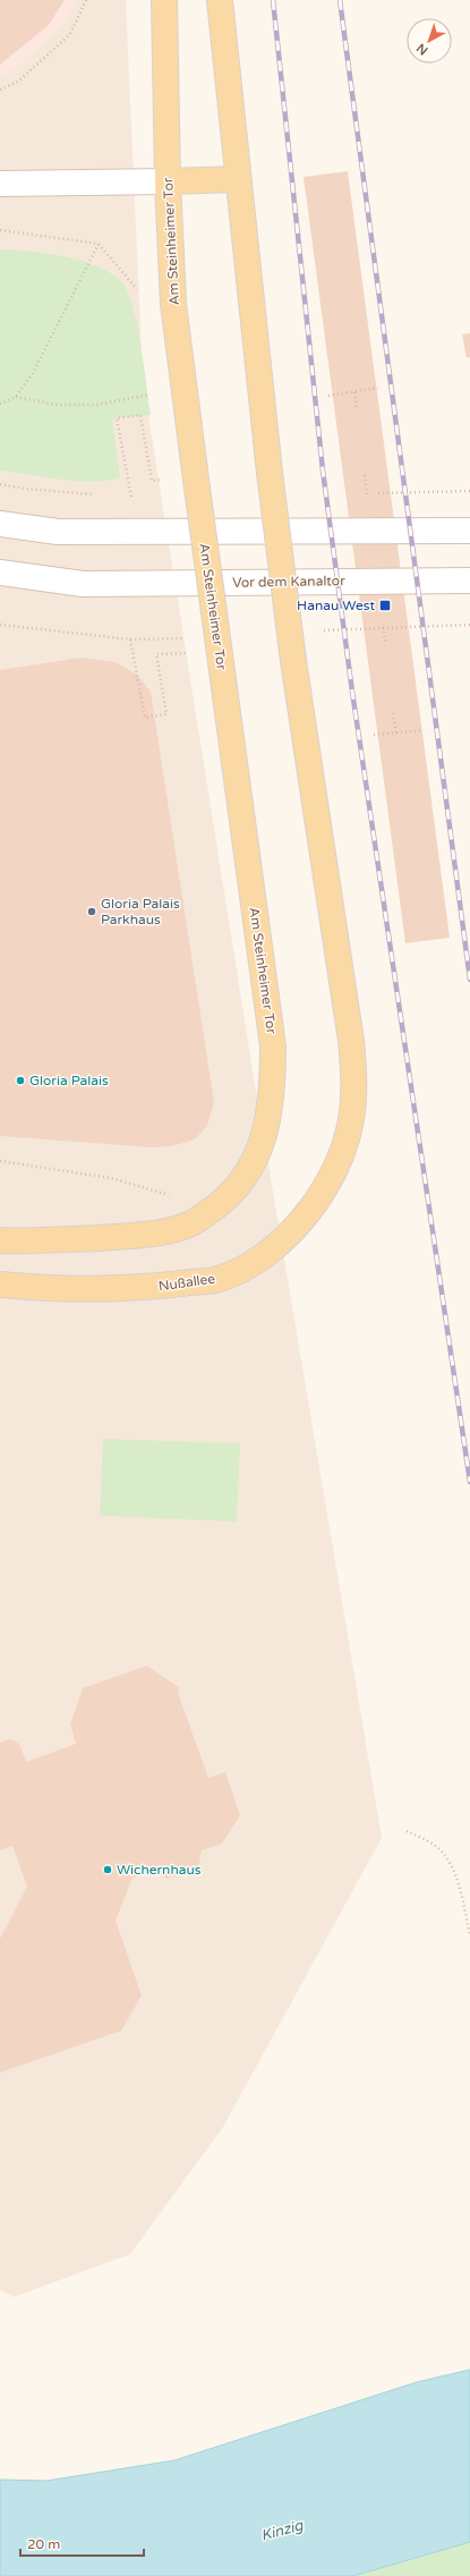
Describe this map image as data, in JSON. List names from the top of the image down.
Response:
{
  "streets": {
    "main road": ["Am Steinheimer Tor", "Vor dem Kanaltor", "Nußallee"]
  },
  "water": ["Kinzig"],
  "places": {
    "transit": ["Hanau West"],
    "other": ["Gloria Palais Parkhaus", "Gloria Palais", "Wichernhaus"]
  },
  "scale_bar": "20 m",
  "north": "bottom left"
}
